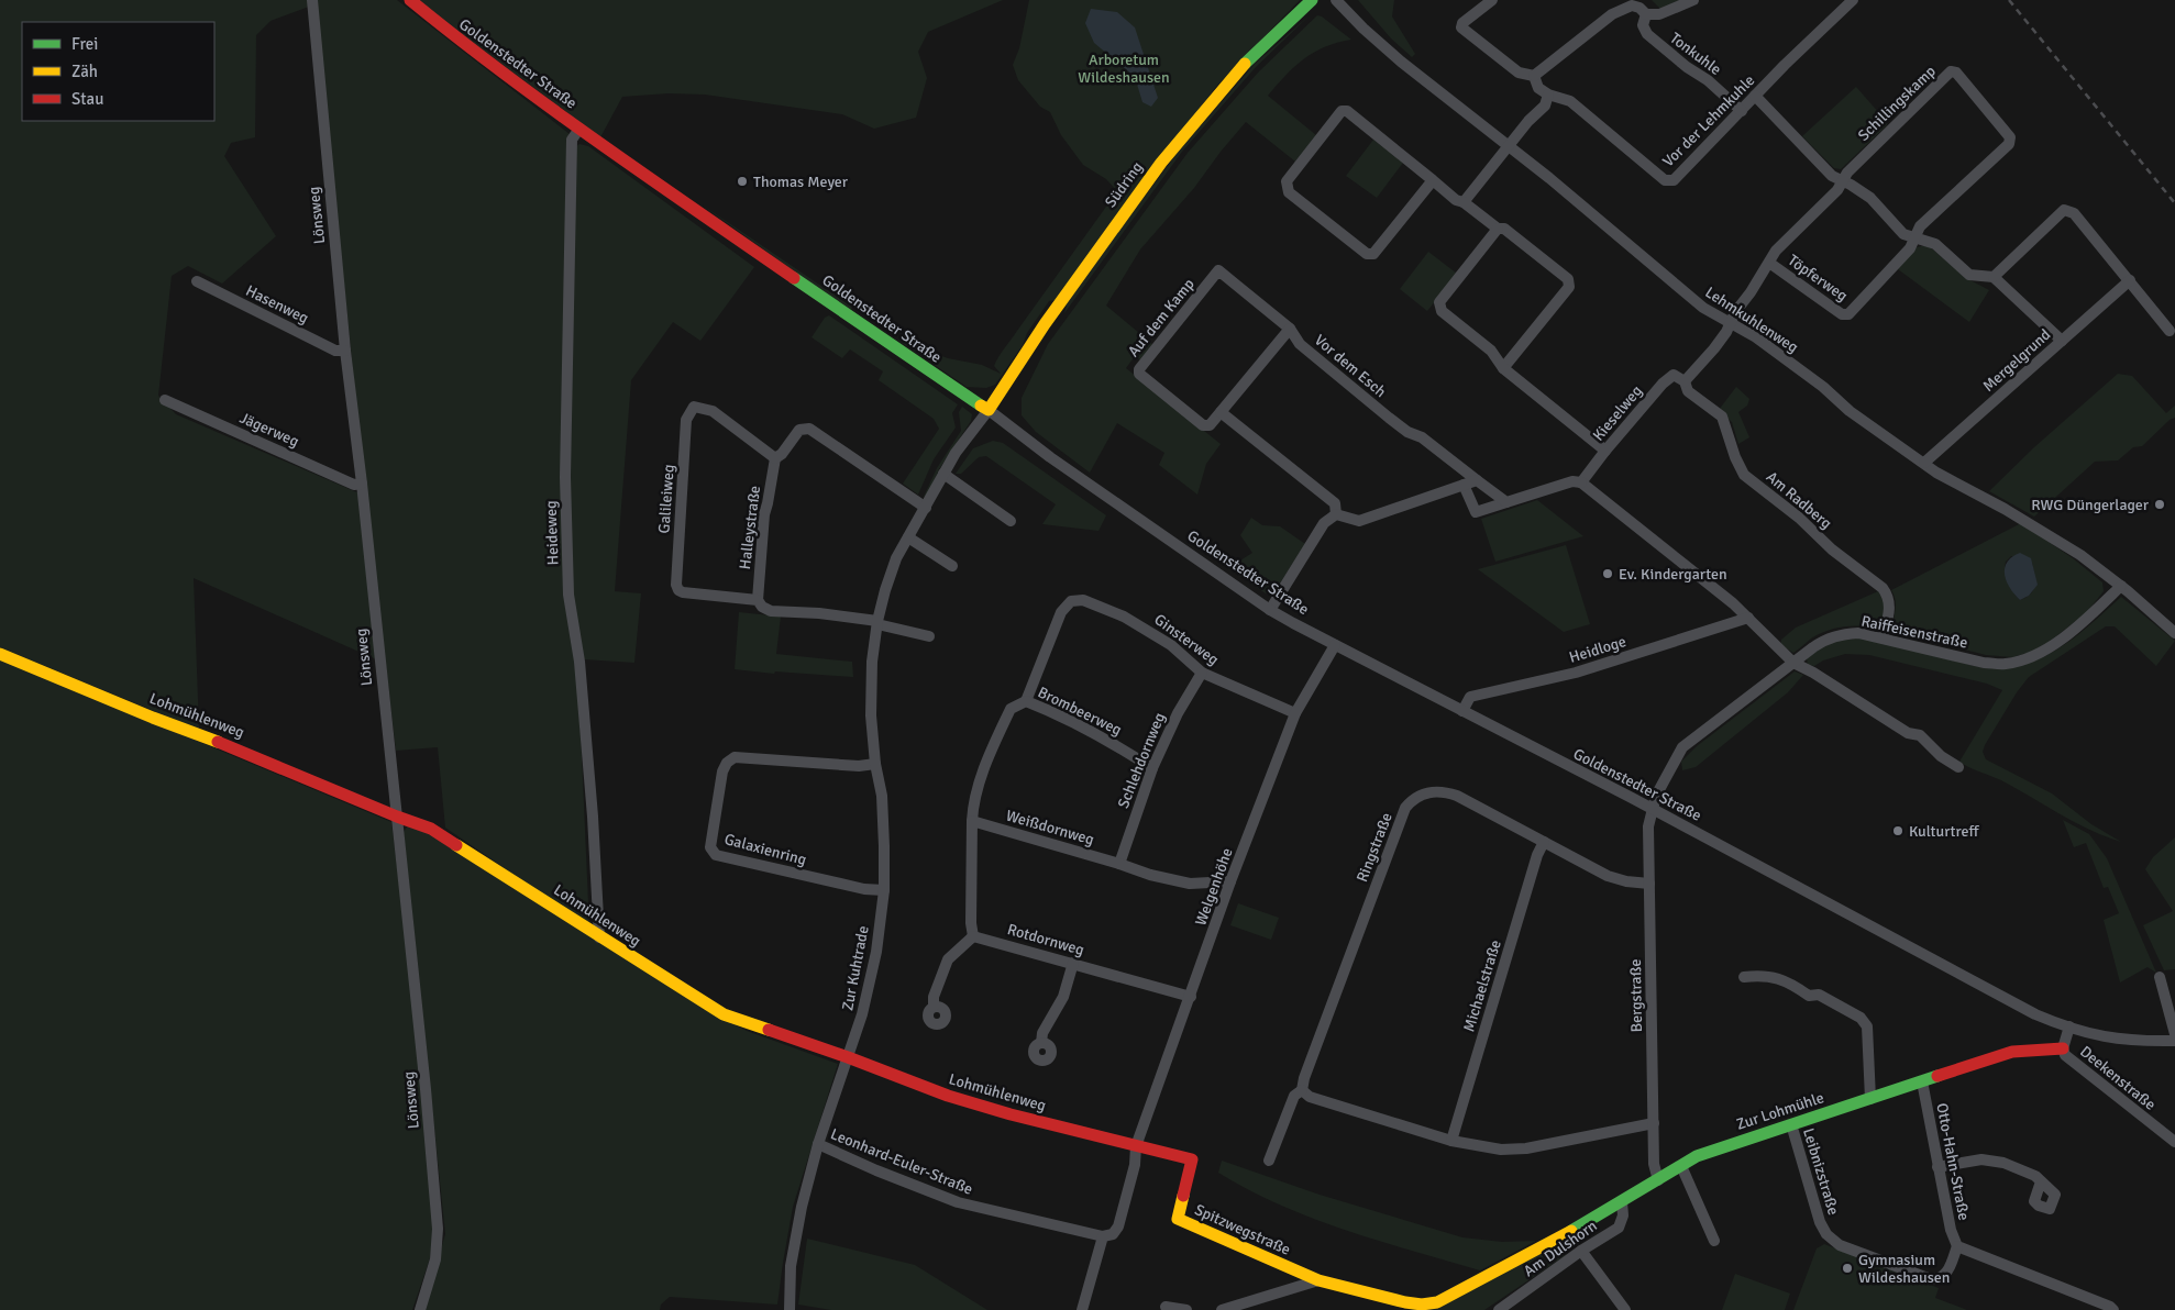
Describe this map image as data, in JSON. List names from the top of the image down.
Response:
{
  "streets": {
    "street": [
      "Tonkuhle",
      "Goldenstedter Straße",
      "Schillingskamp",
      "Vor der Lehmkuhle",
      "Südring",
      "Lönsweg",
      "Töpferweg",
      "Hasenweg",
      "Auf dem Kamp",
      "Lehmkuhlenweg",
      "Mergelgrund",
      "Vor dem Esch",
      "Kieselweg",
      "Jägerweg",
      "Galileiweg",
      "Am Radberg",
      "Halleystraße",
      "Heideweg",
      "Raiffeisenstraße",
      "Ginsterweg",
      "Heidloge",
      "Brombeerweg",
      "Lohmühlenweg",
      "Schlehdornweg",
      "Weißdornweg",
      "Ringstraße",
      "Galaxienring",
      "Welgenhöhe",
      "Rotdornweg",
      "Zur Kuhtrade",
      "Michaelstraße",
      "Bergstraße",
      "Deekenstraße",
      "Zur Lohmühle",
      "Leonhard-Euler-Straße",
      "Otto-Hahn-Straße",
      "Leibnizstraße",
      "Spitzwegstraße",
      "Am Dulshorn"
    ]
  },
  "crossings": [
    ["Tonkuhle", "Vor der Lehmkuhle"],
    ["Goldenstedter Straße", "Südring"],
    ["Goldenstedter Straße", "Heideweg"],
    ["Goldenstedter Straße", "Raiffeisenstraße"],
    ["Goldenstedter Straße", "Heidloge"],
    ["Goldenstedter Straße", "Welgenhöhe"],
    ["Goldenstedter Straße", "Zur Kuhtrade"],
    ["Goldenstedter Straße", "Bergstraße"],
    ["Goldenstedter Straße", "Deekenstraße"],
    ["Schillingskamp", "Töpferweg"],
    ["Südring", "Zur Kuhtrade"],
    ["Lönsweg", "Hasenweg"],
    ["Lönsweg", "Jägerweg"],
    ["Lönsweg", "Lohmühlenweg"],
    ["Töpferweg", "Lehmkuhlenweg"],
    ["Auf dem Kamp", "Vor dem Esch"],
    ["Lehmkuhlenweg", "Mergelgrund"],
    ["Lehmkuhlenweg", "Raiffeisenstraße"],
    ["Kieselweg", "Am Radberg"],
    ["Galileiweg", "Halleystraße"],
    ["Am Radberg", "Raiffeisenstraße"],
    ["Heideweg", "Lohmühlenweg"],
    ["Raiffeisenstraße", "Bergstraße"],
    ["Ginsterweg", "Brombeerweg"],
    ["Ginsterweg", "Schlehdornweg"],
    ["Ginsterweg", "Welgenhöhe"],
    ["Brombeerweg", "Schlehdornweg"],
    ["Brombeerweg", "Weißdornweg"],
    ["Lohmühlenweg", "Welgenhöhe"],
    ["Lohmühlenweg", "Zur Kuhtrade"],
    ["Lohmühlenweg", "Spitzwegstraße"],
    ["Schlehdornweg", "Weißdornweg"],
    ["Weißdornweg", "Welgenhöhe"],
    ["Ringstraße", "Michaelstraße"],
    ["Ringstraße", "Bergstraße"],
    ["Galaxienring", "Zur Kuhtrade"],
    ["Welgenhöhe", "Rotdornweg"],
    ["Welgenhöhe", "Leonhard-Euler-Straße"],
    ["Zur Kuhtrade", "Leonhard-Euler-Straße"],
    ["Bergstraße", "Zur Lohmühle"],
    ["Deekenstraße", "Zur Lohmühle"],
    ["Zur Lohmühle", "Otto-Hahn-Straße"],
    ["Zur Lohmühle", "Leibnizstraße"],
    ["Zur Lohmühle", "Spitzwegstraße"],
    ["Zur Lohmühle", "Am Dulshorn"],
    ["Otto-Hahn-Straße", "Leibnizstraße"]
  ],
  "parks": ["Arboretum Wildeshausen"],
  "places": [
    "Thomas Meyer",
    "RWG Düngerlager",
    "Ev. Kindergarten",
    "Kulturtreff",
    "Gymnasium Wildeshausen"
  ],
  "legend": ["Frei", "Zäh", "Stau"]
}
